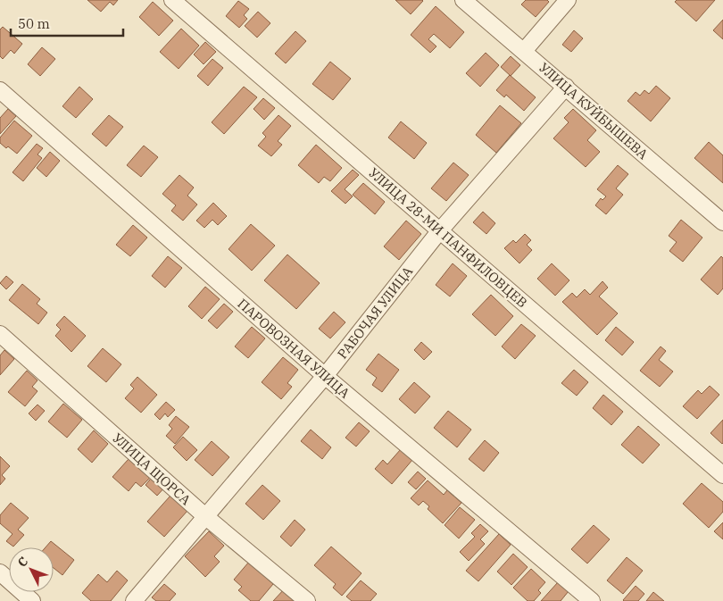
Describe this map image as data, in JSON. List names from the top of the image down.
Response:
{
  "streets": {
    "street": [
      "УЛИЦА КУЙБЫШЕВА",
      "УЛИЦА 28-МИ ПАНФИЛОВЦЕВ",
      "РАБОЧАЯ УЛИЦА",
      "ПАРОВОЗНАЯ УЛИЦА",
      "УЛИЦА ЩОРСА"
    ]
  },
  "crossings": [
    ["УЛИЦА КУЙБЫШЕВА", "РАБОЧАЯ УЛИЦА"],
    ["УЛИЦА 28-МИ ПАНФИЛОВЦЕВ", "РАБОЧАЯ УЛИЦА"],
    ["РАБОЧАЯ УЛИЦА", "ПАРОВОЗНАЯ УЛИЦА"],
    ["РАБОЧАЯ УЛИЦА", "УЛИЦА ЩОРСА"]
  ],
  "scale_bar": "50 m",
  "north": "top left"
}
